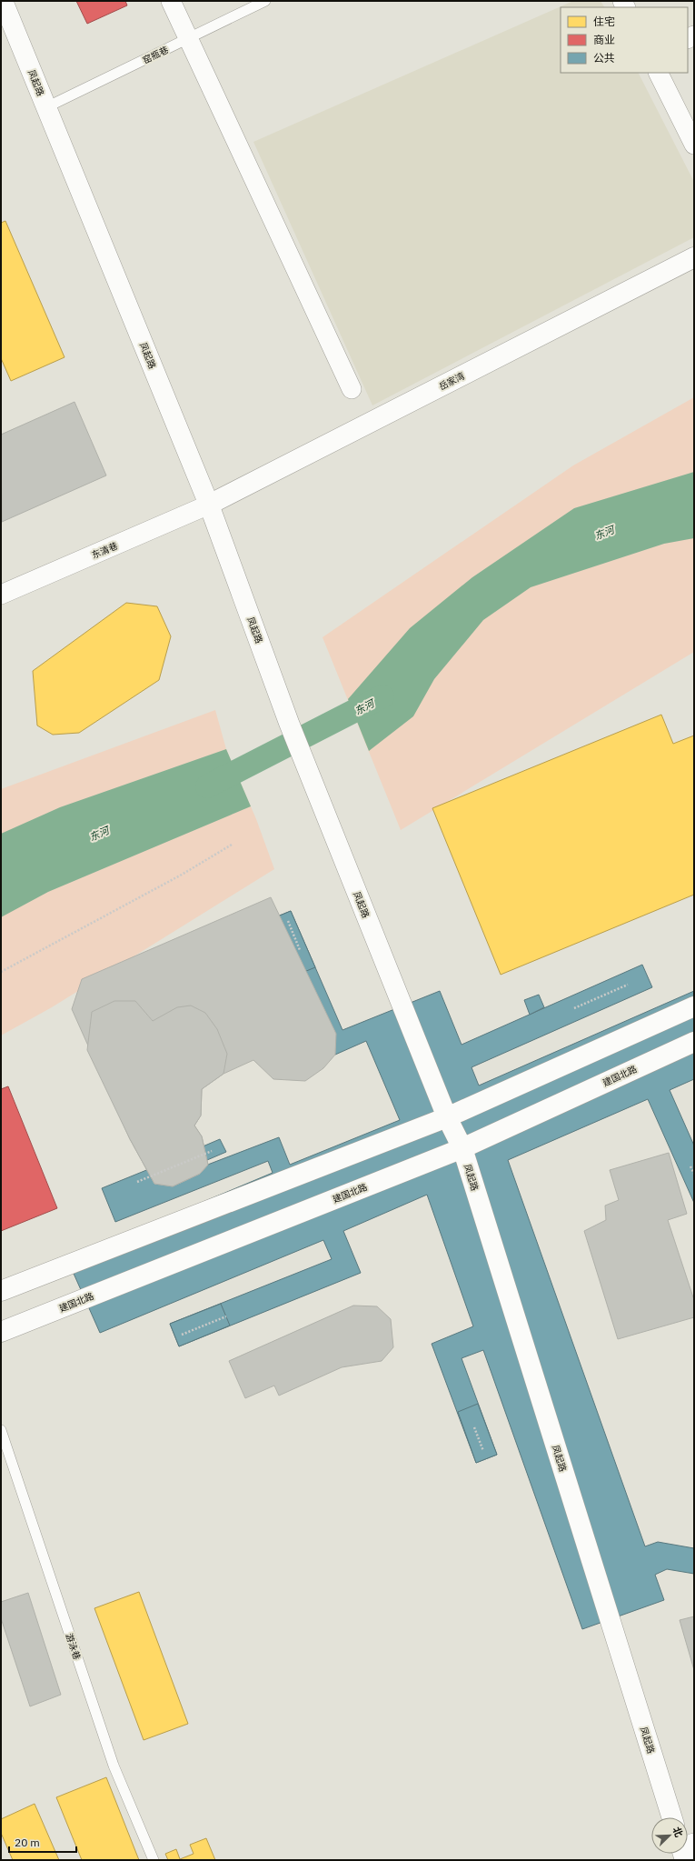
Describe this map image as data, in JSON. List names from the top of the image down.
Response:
{
  "streets": {
    "main road": ["凤起路", "岳家湾", "建国北路"],
    "street": ["东清巷"],
    "lane": ["窑瓶巷", "游泳巷"]
  },
  "crossings": [
    ["窑瓶巷", "凤起路"],
    ["凤起路", "岳家湾"],
    ["凤起路", "东清巷"],
    ["凤起路", "建国北路"],
    ["岳家湾", "东清巷"]
  ],
  "water": ["东河"],
  "legend": ["住宅", "商业", "公共"],
  "scale_bar": "20 m",
  "north": "top right"
}
